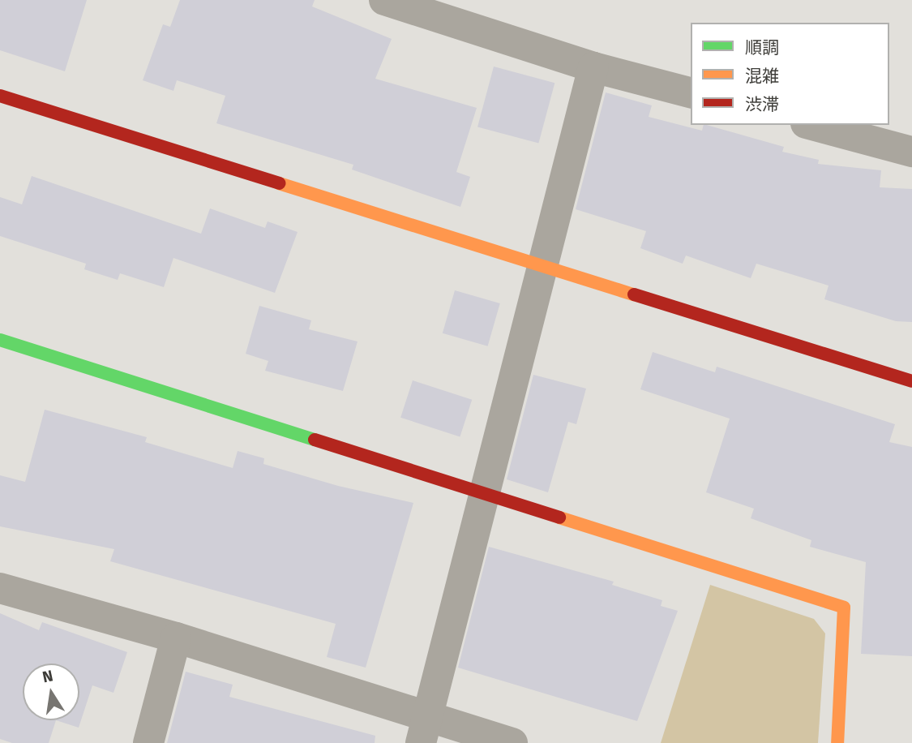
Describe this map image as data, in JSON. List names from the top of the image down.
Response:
{
  "legend": ["順調", "混雑", "渋滞"],
  "north": "top"
}
